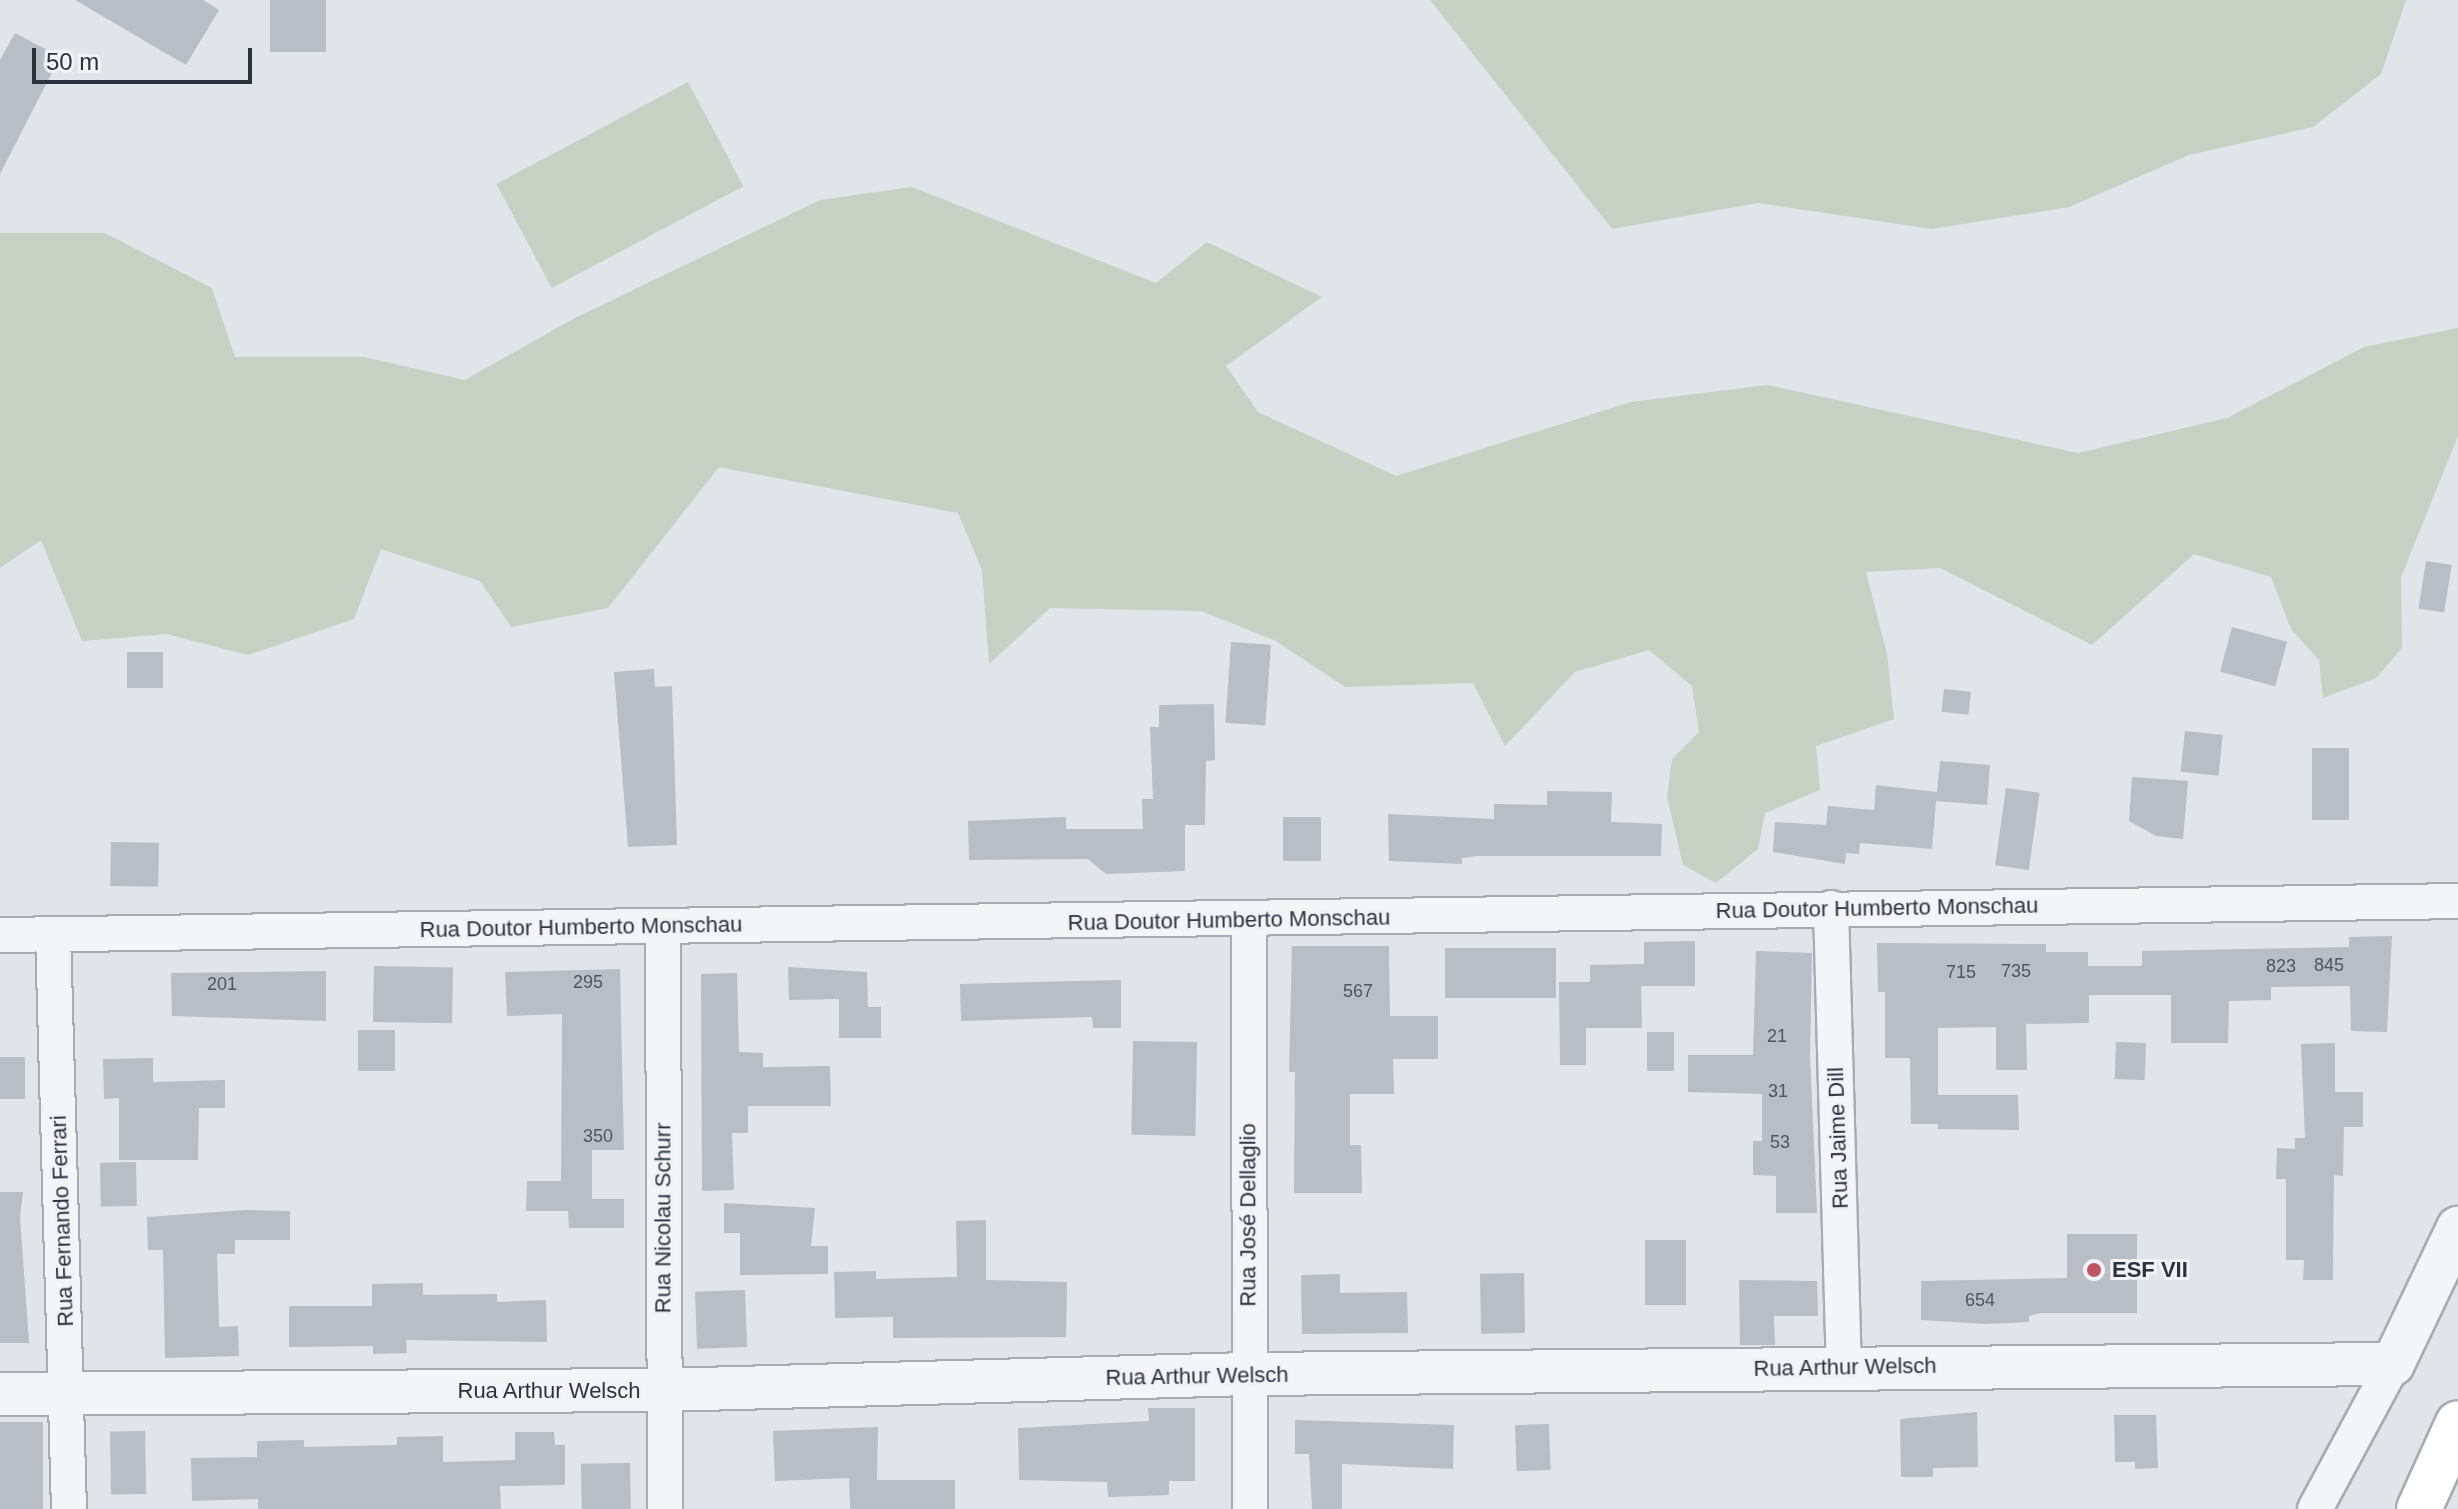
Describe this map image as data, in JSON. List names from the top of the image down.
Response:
{
  "streets": {
    "street": [
      "Rua Doutor Humberto Monschau",
      "Rua Jaime Dill",
      "Rua José Dellaglio",
      "Rua Nicolau Schurr",
      "Rua Fernando Ferrari",
      "Rua Arthur Welsch"
    ]
  },
  "crossings": [
    ["Rua Doutor Humberto Monschau", "Rua Jaime Dill"],
    ["Rua Doutor Humberto Monschau", "Rua José Dellaglio"],
    ["Rua Doutor Humberto Monschau", "Rua Nicolau Schurr"],
    ["Rua Doutor Humberto Monschau", "Rua Fernando Ferrari"],
    ["Rua Jaime Dill", "Rua Arthur Welsch"],
    ["Rua José Dellaglio", "Rua Arthur Welsch"],
    ["Rua Nicolau Schurr", "Rua Arthur Welsch"],
    ["Rua Fernando Ferrari", "Rua Arthur Welsch"]
  ],
  "places": ["ESF VII"],
  "house_numbers": [
    "845",
    "823",
    "735",
    "715",
    "295",
    "201",
    "567",
    "21",
    "31",
    "350",
    "53",
    "654"
  ],
  "scale_bar": "50 m"
}
